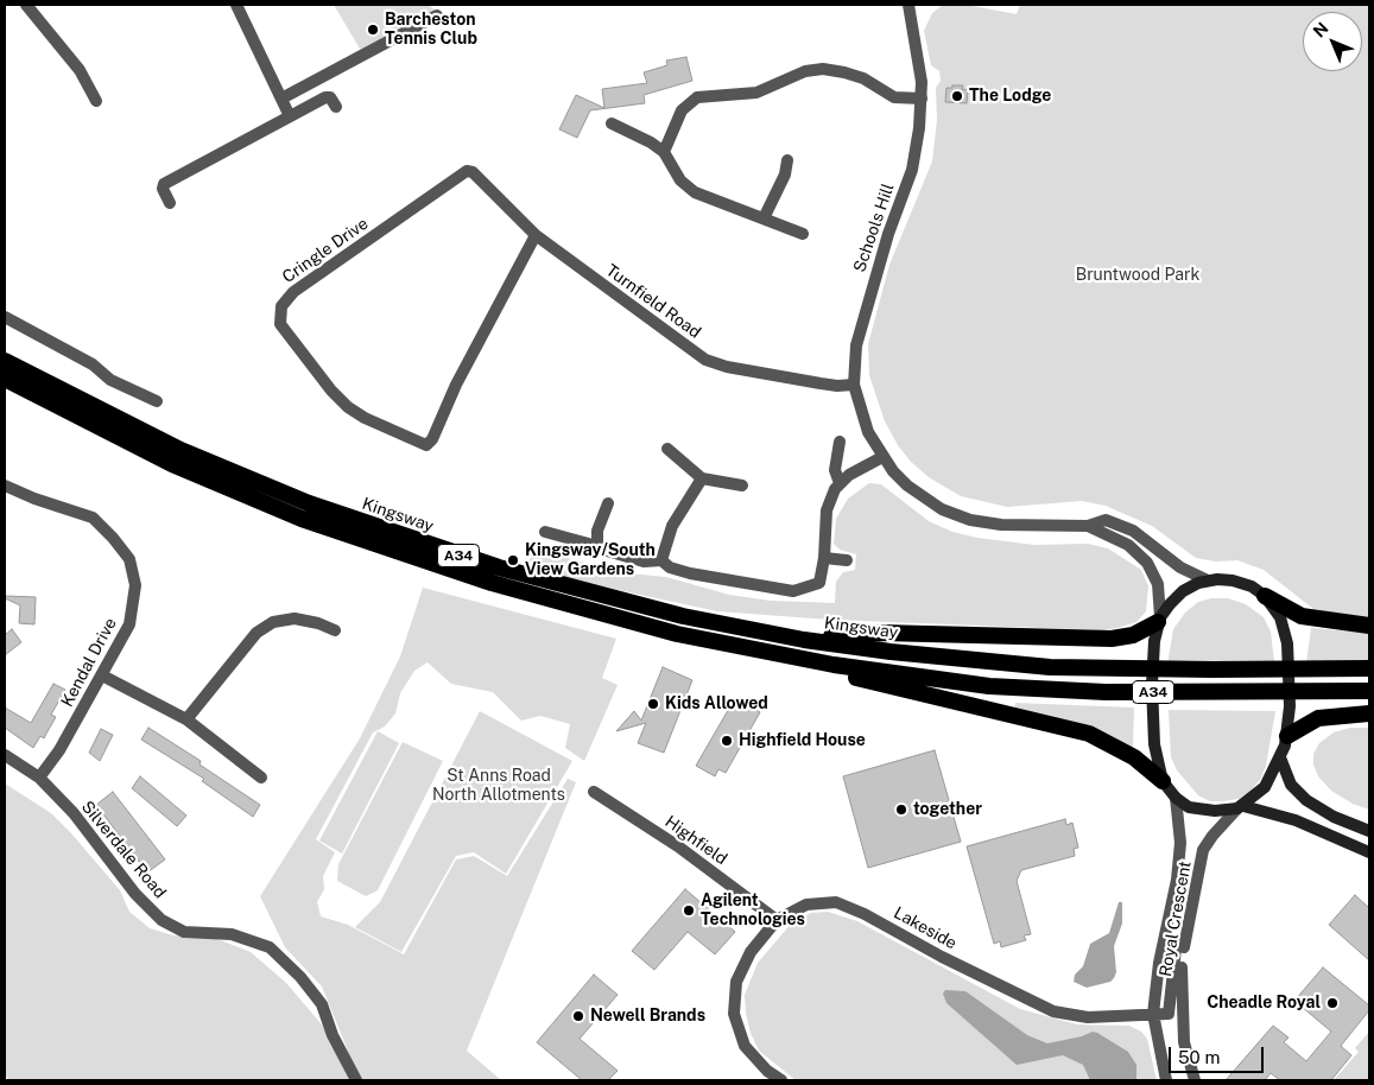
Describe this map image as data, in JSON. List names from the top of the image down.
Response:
{
  "streets": {
    "highway": ["Kingsway", "A34"],
    "street": [
      "Schools Hill",
      "Cringle Drive",
      "Turnfield Road",
      "Kendal Drive",
      "Highfield",
      "Silverdale Road",
      "Royal Crescent",
      "Lakeside"
    ]
  },
  "crossings": [
    ["Schools Hill", "Turnfield Road"],
    ["Schools Hill", "Royal Crescent"],
    ["Cringle Drive", "Turnfield Road"],
    ["Kendal Drive", "Silverdale Road"],
    ["Highfield", "Lakeside"],
    ["Royal Crescent", "Lakeside"]
  ],
  "parks": ["Bruntwood Park", "St Anns Road North Allotments"],
  "places": [
    "Barcheston Tennis Club",
    "The Lodge",
    "Kingsway/South View Gardens",
    "Kids Allowed",
    "Highfield House",
    "together",
    "Agilent Technologies",
    "Cheadle Royal",
    "Newell Brands"
  ],
  "scale_bar": "50 m",
  "north": "top left"
}
